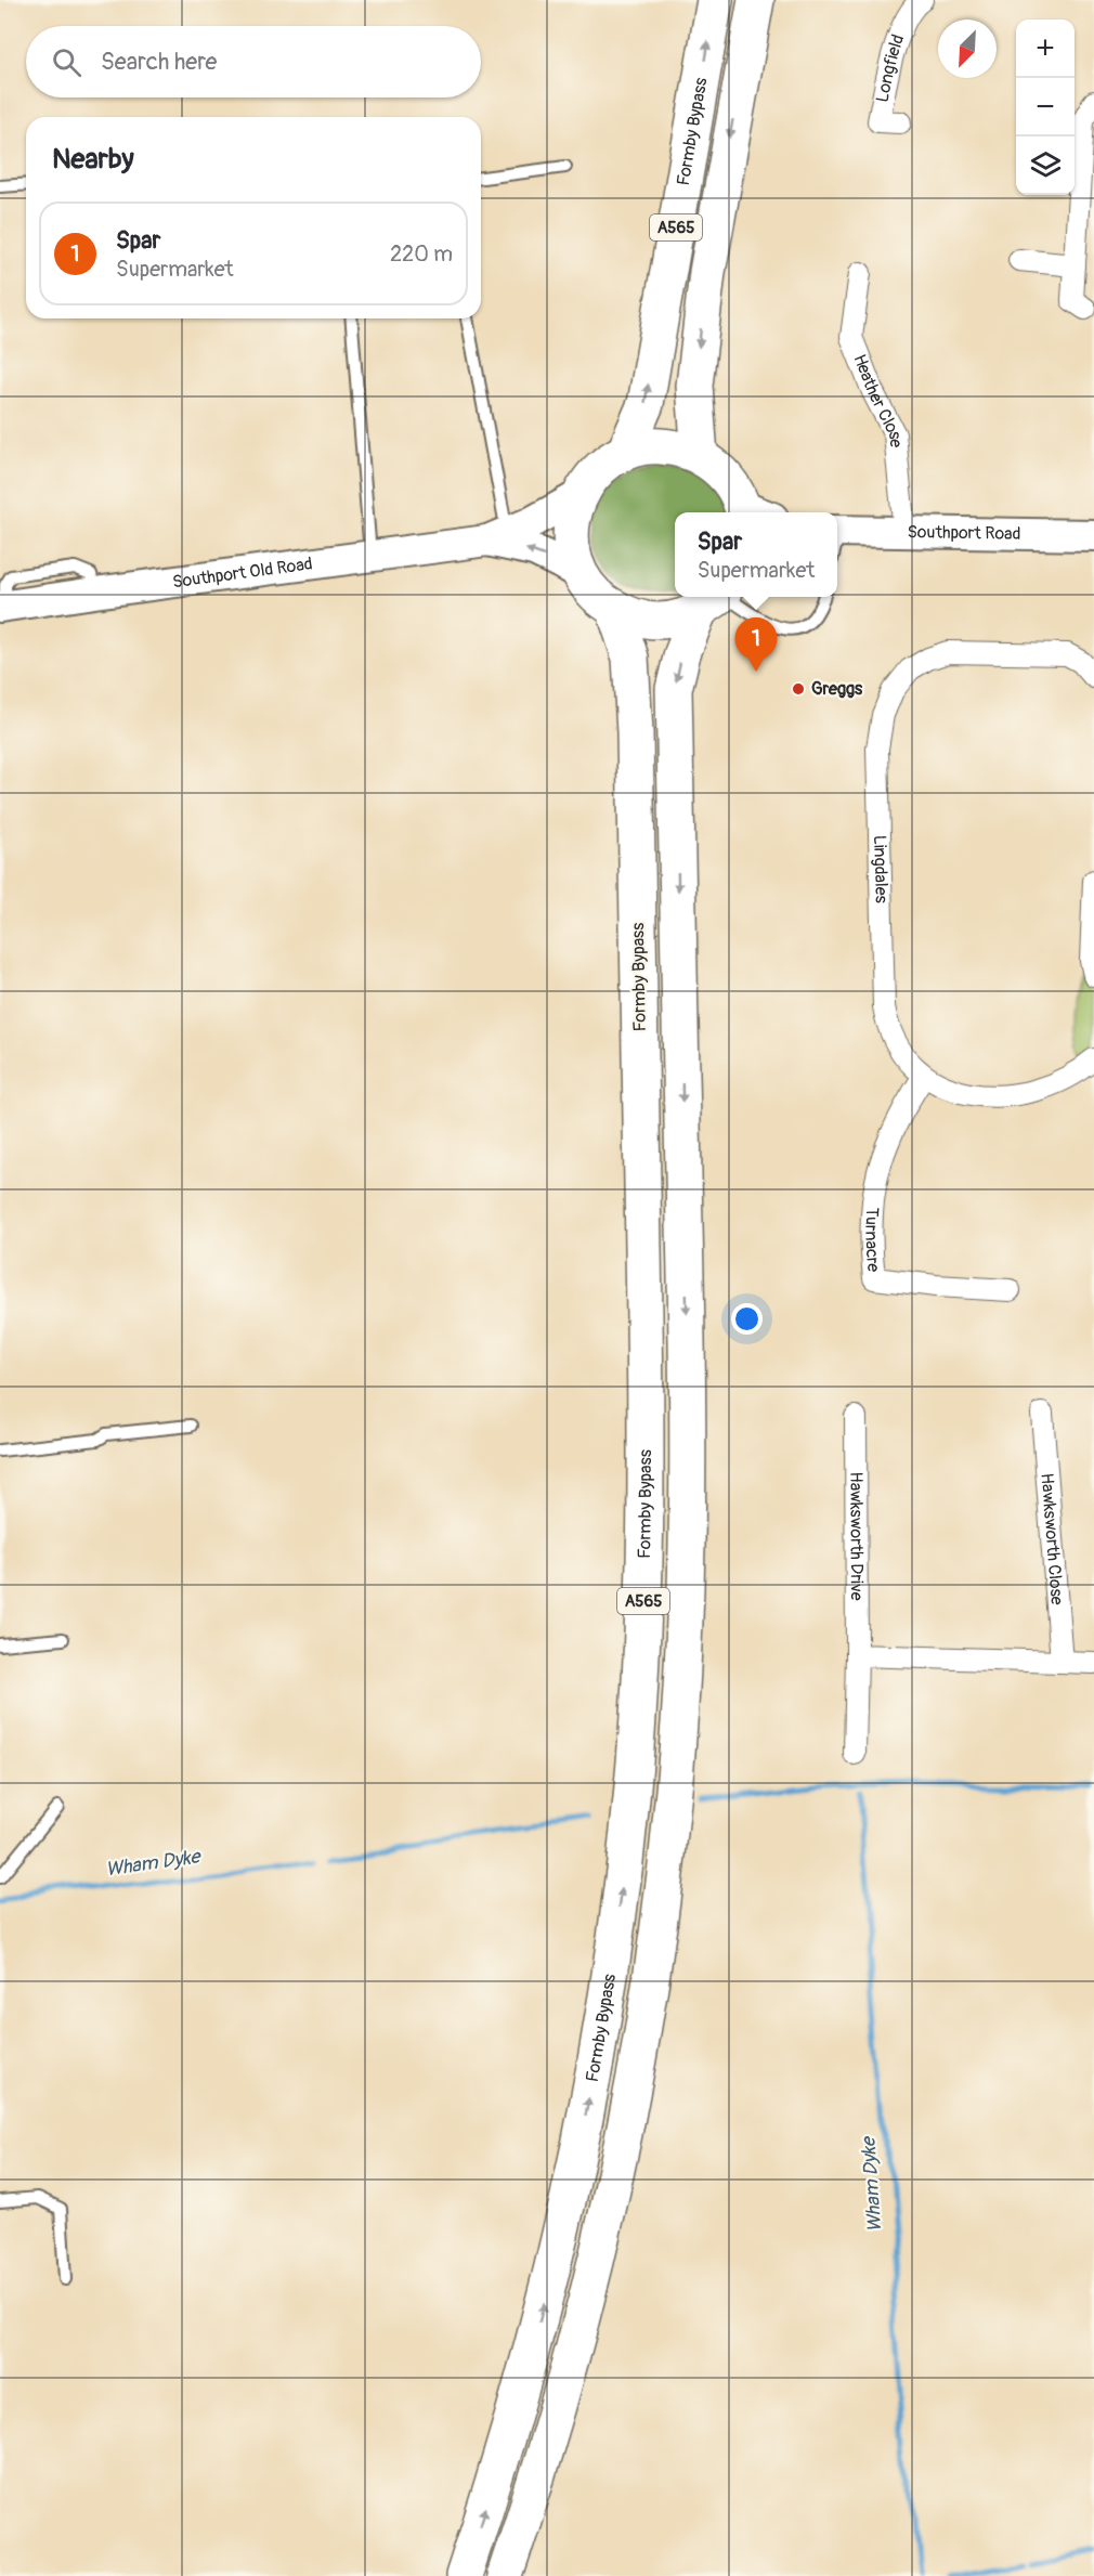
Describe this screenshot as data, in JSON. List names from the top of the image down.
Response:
{
  "streets": {
    "highway": ["Formby Bypass", "A565"],
    "street": [
      "Longfield",
      "Heather Close",
      "Southport Road",
      "Southport Old Road",
      "Lingdales",
      "Turnacre",
      "Hawksworth Drive",
      "Hawksworth Close"
    ]
  },
  "crossings": [
    ["Formby Bypass", "A565"],
    ["Heather Close", "Southport Road"],
    ["Lingdales", "Turnacre"]
  ],
  "water": ["Wham Dyke"],
  "places": ["Greggs"],
  "north": "bottom left",
  "page": {
    "map_buttons": ["+", "−"],
    "search": "Search here",
    "heading": "Nearby",
    "list": [
      {
        "mark": "1",
        "name": "Spar",
        "note": "Supermarket",
        "value": "220 m"
      }
    ],
    "popup": ["Spar", "Supermarket"],
    "pins": "1"
  }
}
